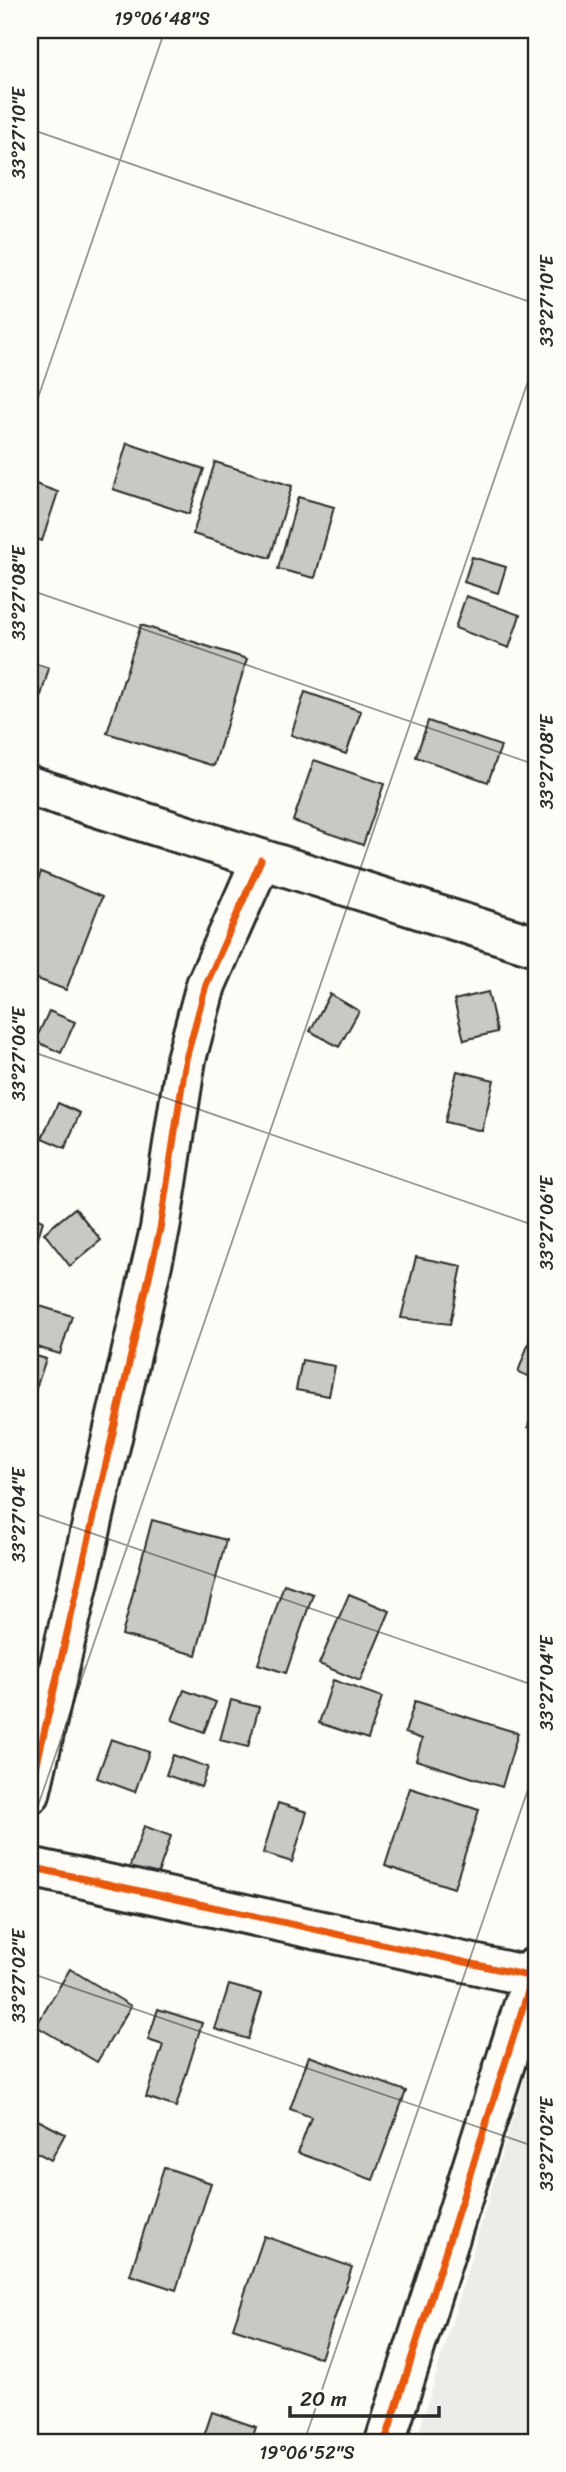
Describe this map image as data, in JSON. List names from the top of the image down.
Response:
{
  "scale_bar": "20 m",
  "coordinates": [
    "19°06'48\"S",
    "33°27'10\"E",
    "33°27'08\"E",
    "33°27'06\"E",
    "33°27'04\"E",
    "33°27'02\"E",
    "19°06'52\"S"
  ]
}
